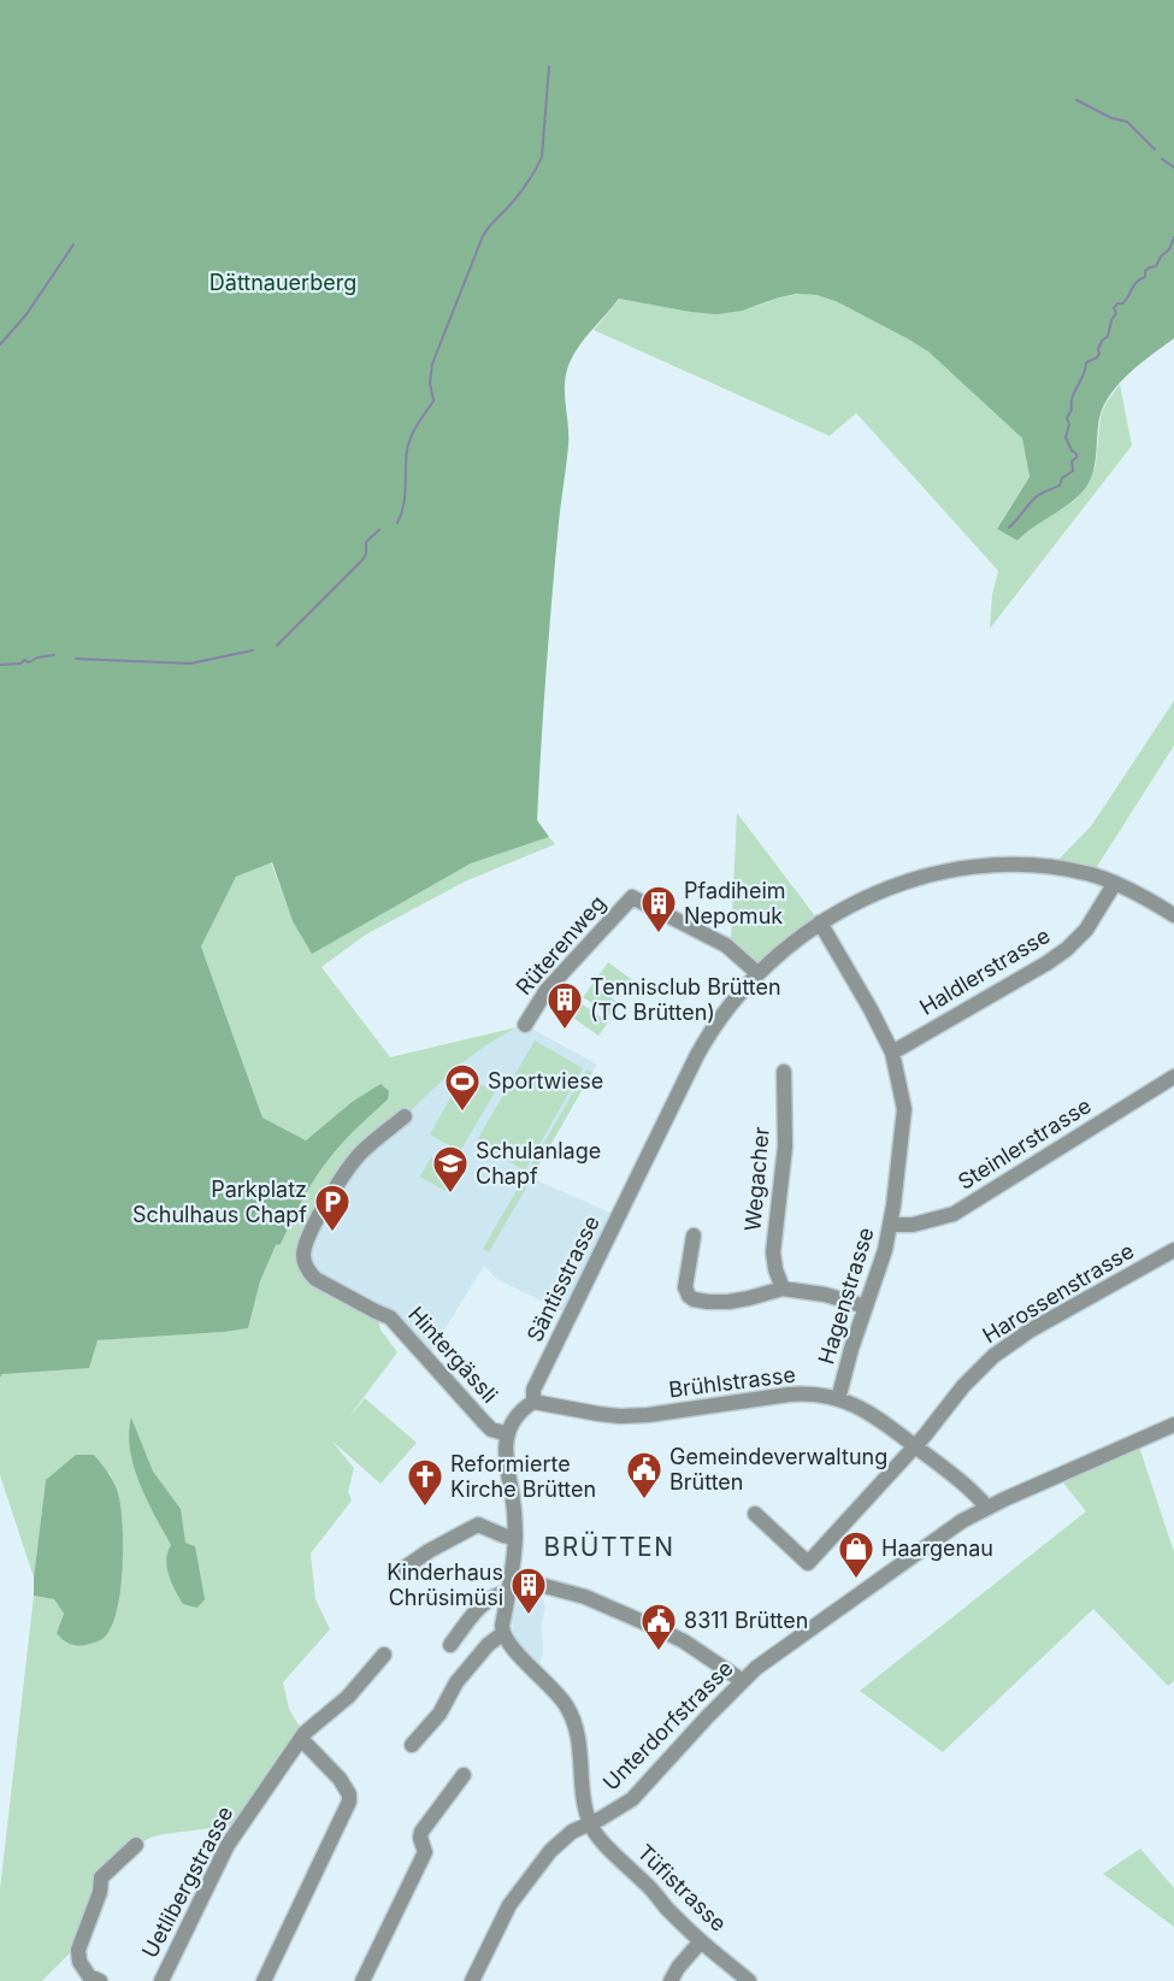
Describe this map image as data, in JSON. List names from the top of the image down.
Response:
{
  "streets": {
    "street": [
      "Rüterenweg",
      "Haldlerstrasse",
      "Steinlerstrasse",
      "Wegacher",
      "Säntisstrasse",
      "Harossenstrasse",
      "Hagenstrasse",
      "Hintergässli",
      "Brühlstrasse",
      "Unterdorfstrasse",
      "Uetlibergstrasse",
      "Tüfistrasse"
    ]
  },
  "crossings": [
    ["Rüterenweg", "Säntisstrasse"],
    ["Haldlerstrasse", "Säntisstrasse"],
    ["Haldlerstrasse", "Hagenstrasse"],
    ["Steinlerstrasse", "Hagenstrasse"],
    ["Säntisstrasse", "Hagenstrasse"],
    ["Säntisstrasse", "Hintergässli"],
    ["Säntisstrasse", "Brühlstrasse"],
    ["Harossenstrasse", "Brühlstrasse"],
    ["Hagenstrasse", "Brühlstrasse"],
    ["Brühlstrasse", "Unterdorfstrasse"],
    ["Unterdorfstrasse", "Tüfistrasse"]
  ],
  "districts": ["BRÜTTEN"],
  "parks": ["Dättnauerberg"],
  "places": {
    "building": ["Pfadiheim Nepomuk", "Tennisclub Brütten (TC Brütten)", "Kinderhaus Chrüsimüsi"],
    "sports": ["Sportwiese"],
    "school or university": ["Schulanlage Chapf"],
    "parking": ["Parkplatz Schulhaus Chapf"],
    "public building": ["Gemeindeverwaltung Brütten", "8311 Brütten"],
    "church": ["Reformierte Kirche Brütten"],
    "shop": ["Haargenau"]
  }
}
